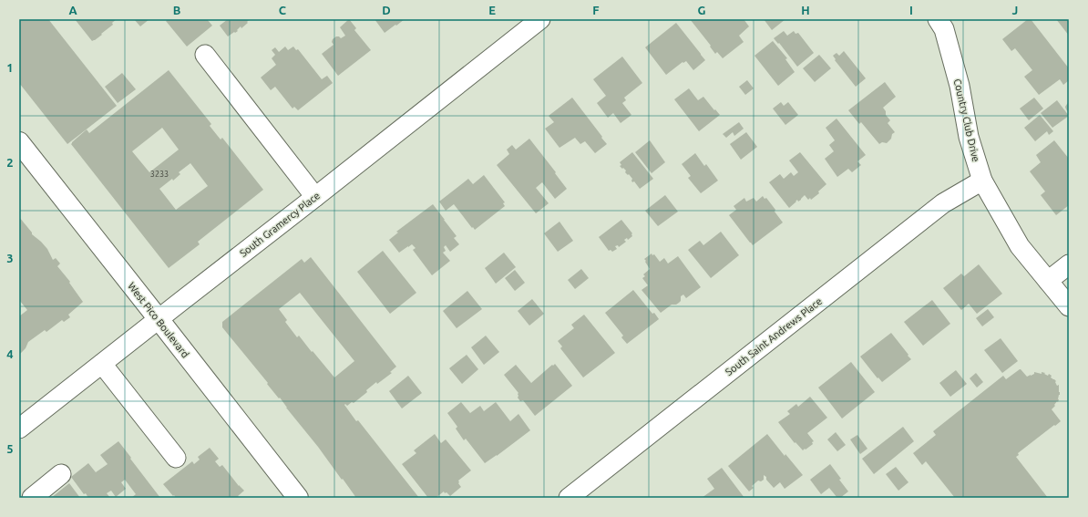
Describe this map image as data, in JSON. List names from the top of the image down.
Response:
{
  "streets": {
    "main road": ["West Pico Boulevard"],
    "street": ["Country Club Drive", "South Gramercy Place", "South Saint Andrews Place"]
  },
  "crossings": [
    ["Country Club Drive", "South Saint Andrews Place"],
    ["South Gramercy Place", "West Pico Boulevard"]
  ],
  "house_numbers": ["3233"],
  "grid": {
    "columns": [
      "A",
      "B",
      "C",
      "D",
      "E",
      "F",
      "G",
      "H",
      "I",
      "J"
    ],
    "rows": [
      "1",
      "2",
      "3",
      "4",
      "5"
    ]
  }
}
